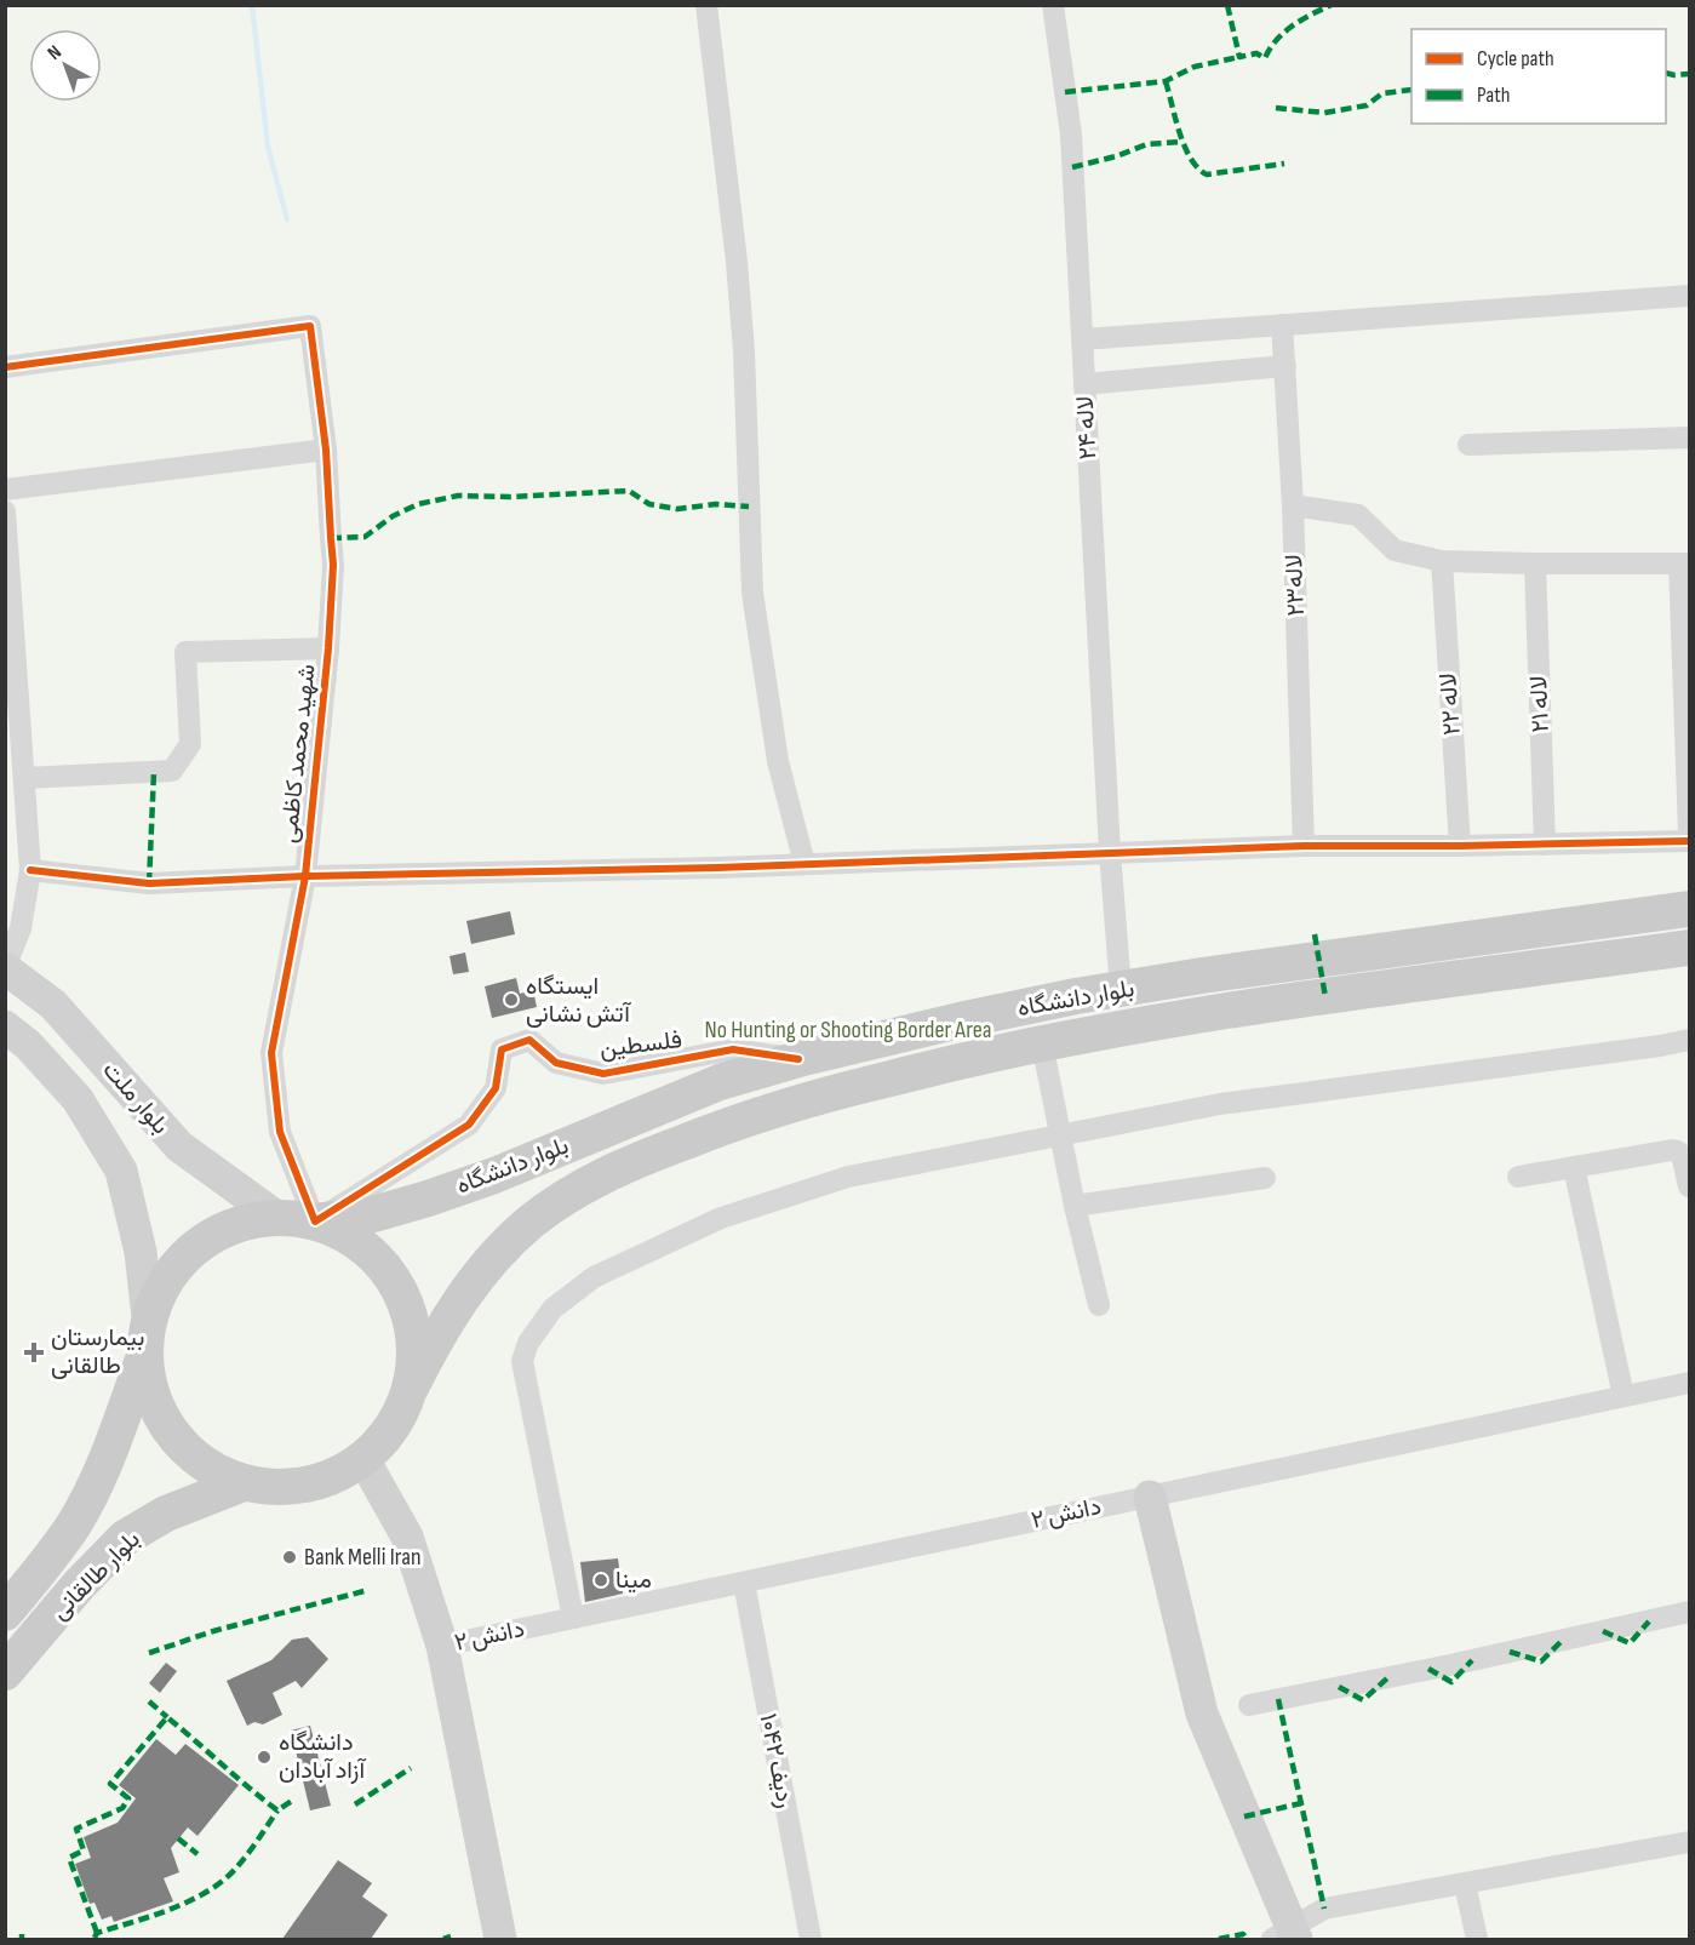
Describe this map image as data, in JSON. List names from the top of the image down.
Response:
{
  "streets": {
    "main road": ["بلوار دانشگاه", "بلوار طالقانی"],
    "street": [
      "لاله ۲۴",
      "لاله۲۳",
      "لاله ۲۲",
      "لاله ۲۱",
      "شهید محمد کاظمی",
      "فلسطین",
      "بلوار ملت",
      "دانش ۲",
      "ردیف ۱۰۴۲"
    ]
  },
  "crossings": [
    ["لاله ۲۴", "بلوار دانشگاه"],
    ["شهید محمد کاظمی", "بلوار دانشگاه"],
    ["شهید محمد کاظمی", "فلسطین"],
    ["بلوار دانشگاه", "فلسطین"],
    ["بلوار دانشگاه", "بلوار طالقانی"],
    ["دانش ۲", "ردیف ۱۰۴۲"]
  ],
  "parks": ["No Hunting or Shooting Border Area"],
  "places": {
    "other": [
      "ایستگاه آتش نشانی",
      "Bank Melli Iran",
      "مینا",
      "دانشگاه آزاد آبادان"
    ],
    "health": ["بیمارستان طالقانی"]
  },
  "legend": ["Cycle path", "Path"],
  "north": "top left"
}
